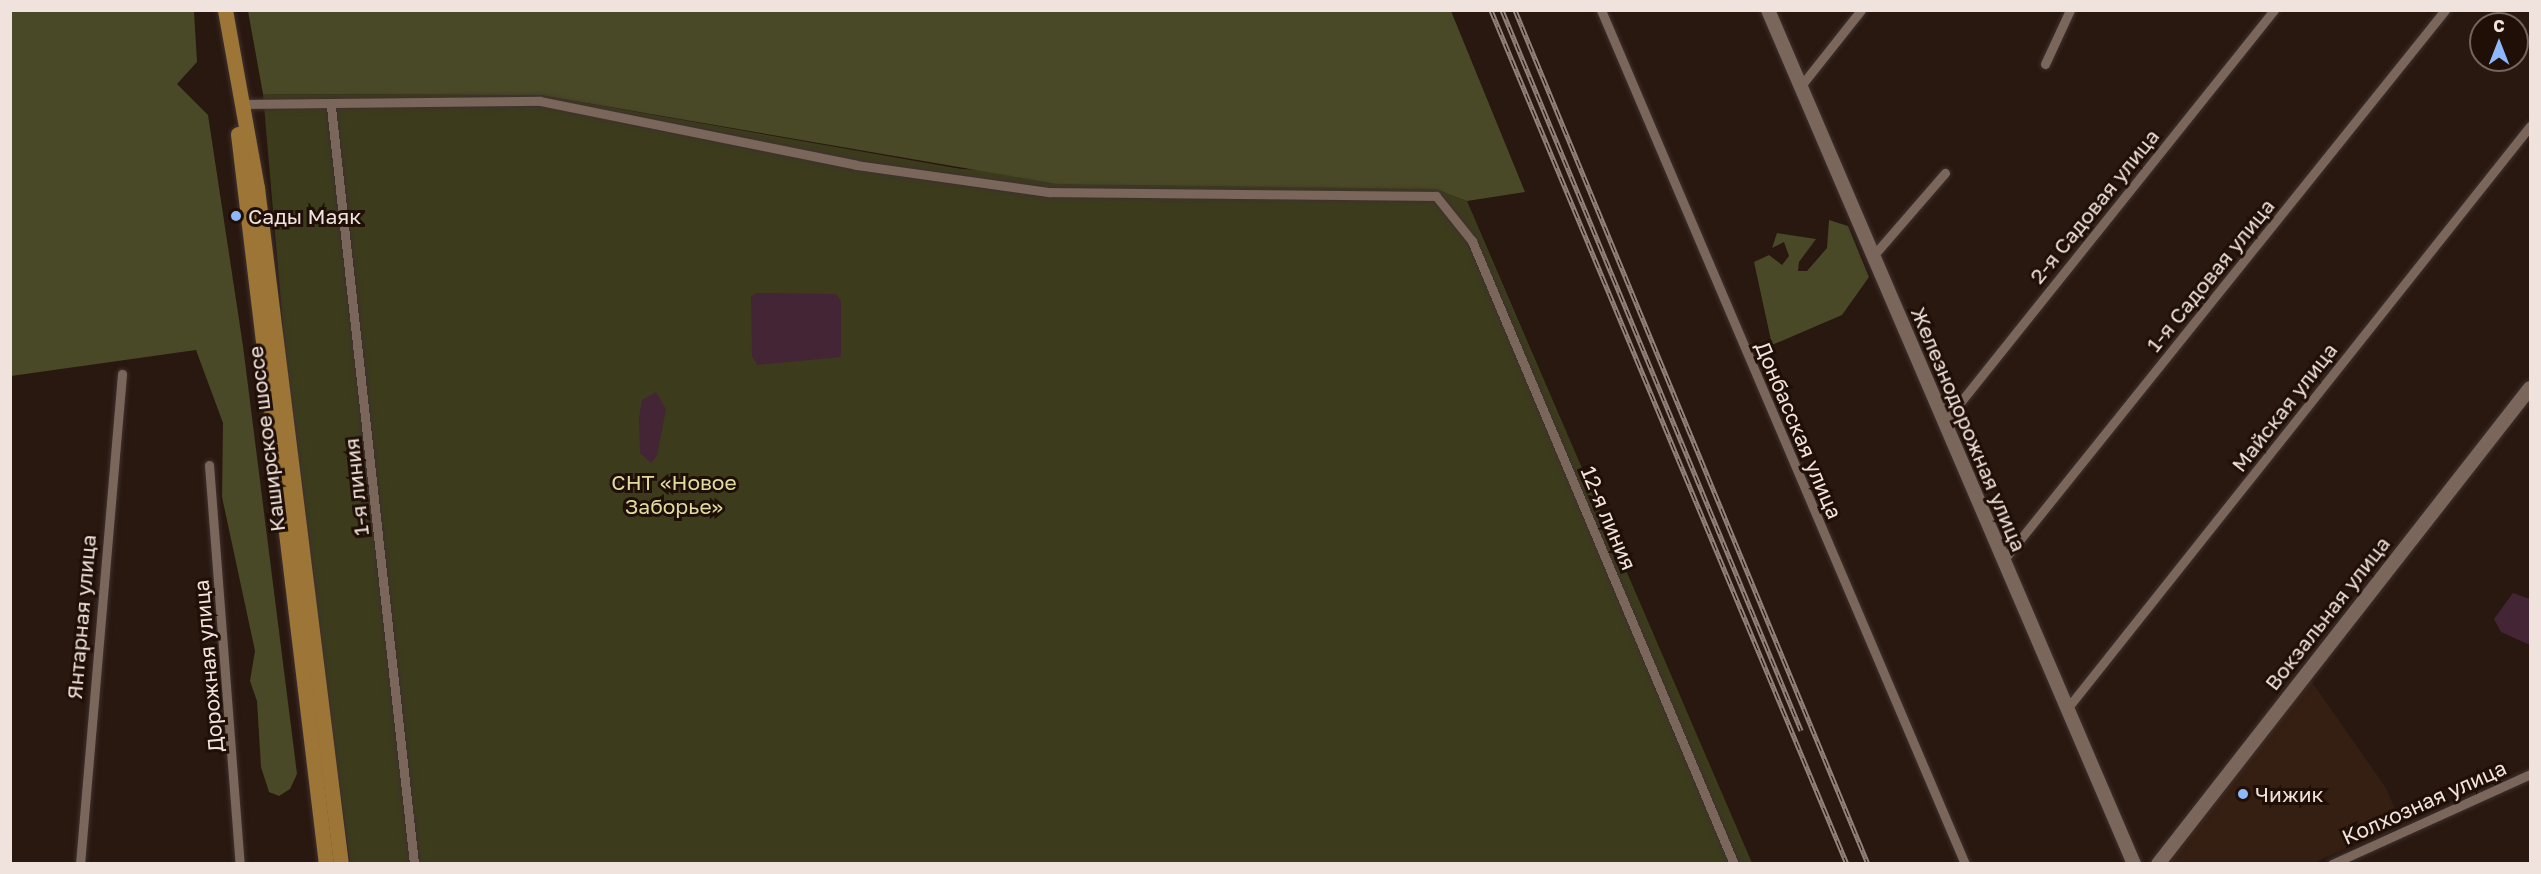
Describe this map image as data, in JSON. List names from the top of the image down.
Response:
{
  "streets": {
    "main road": ["Каширское шоссе"],
    "street": [
      "2-я Садовая улица",
      "1-я Садовая улица",
      "Майская улица",
      "Железнодорожная улица",
      "Донбасская улица",
      "1-я линия",
      "12-я линия",
      "Вокзальная улица",
      "Янтарная улица",
      "Дорожная улица",
      "Колхозная улица"
    ]
  },
  "crossings": [
    ["2-я Садовая улица", "Железнодорожная улица"],
    ["1-я Садовая улица", "Железнодорожная улица"],
    ["Майская улица", "Железнодорожная улица"],
    ["1-я линия", "12-я линия"]
  ],
  "parks": ["СНТ «Новое Заборье»"],
  "places": ["Сады Маяк", "Чижик"],
  "north": "top"
}
